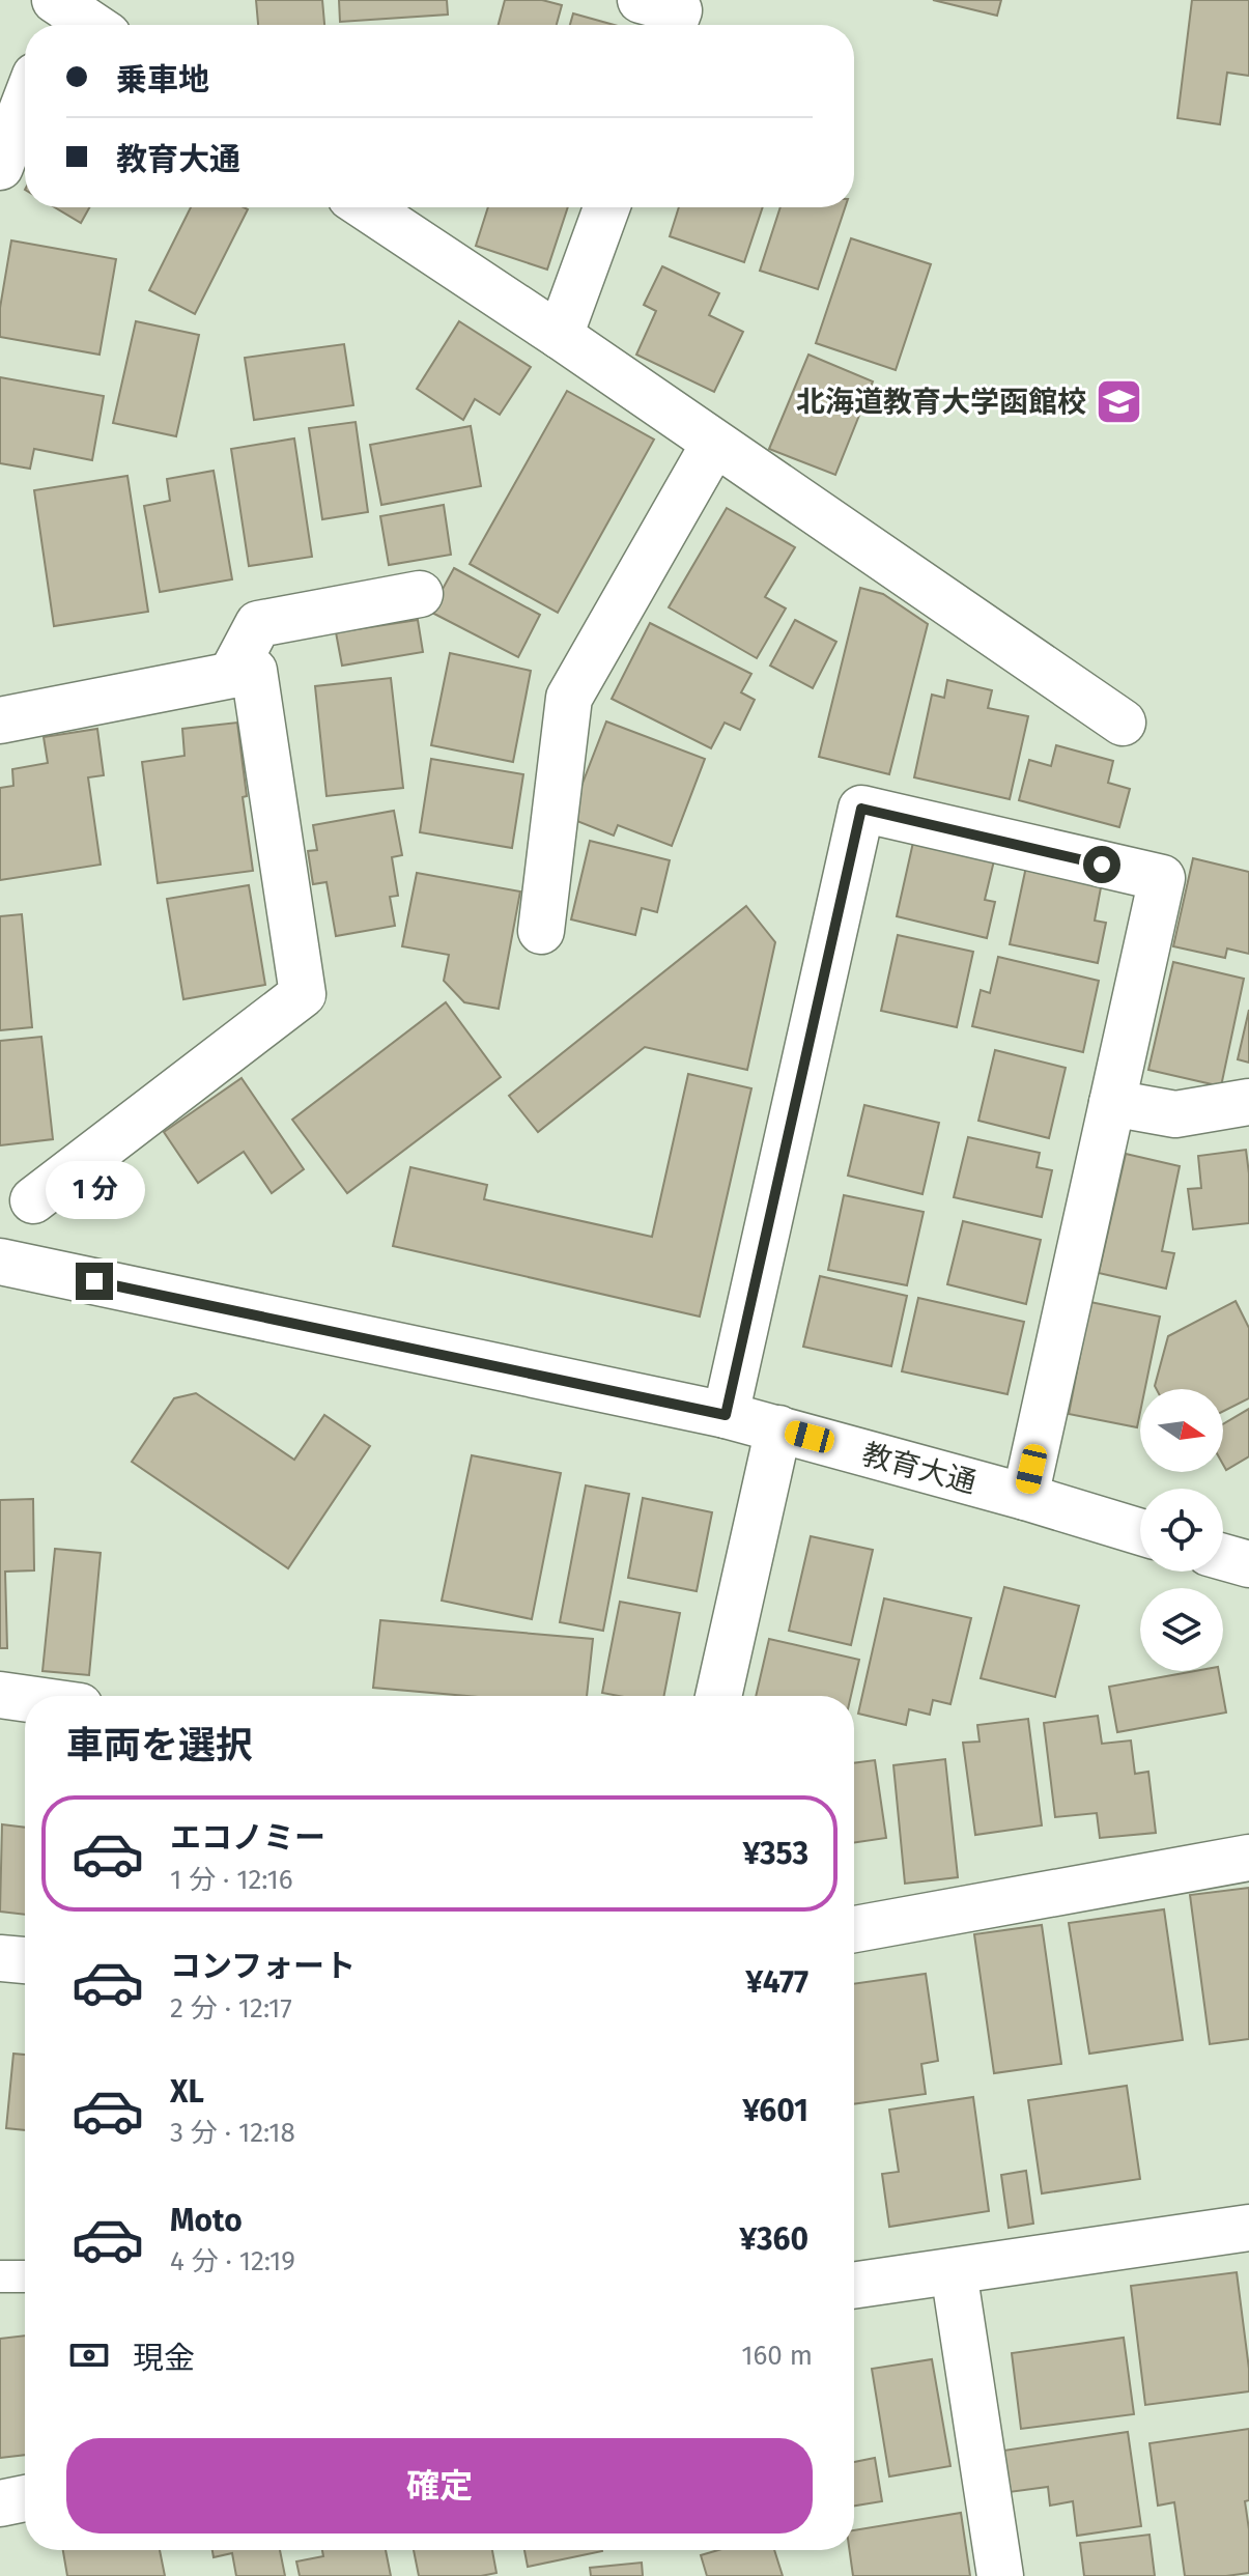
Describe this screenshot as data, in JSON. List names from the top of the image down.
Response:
{
  "streets": {
    "street": ["教育大通"]
  },
  "places": {
    "school or university": ["北海道教育大学函館校"]
  },
  "north": "right",
  "page": {
    "banner": ["乗車地", "教育大通"],
    "bubble": "1 分",
    "heading": "車両を選択",
    "list": [
      {
        "name": "エコノミー",
        "note": "1 分 · 12:16",
        "value": "¥353"
      },
      {
        "name": "コンフォート",
        "note": "2 分 · 12:17",
        "value": "¥477"
      },
      {
        "name": "XL",
        "note": "3 分 · 12:18",
        "value": "¥601"
      },
      {
        "name": "Moto",
        "note": "4 分 · 12:19",
        "value": "¥360"
      }
    ],
    "pay": ["現金", "160 m"],
    "buttons": "確定"
  }
}
